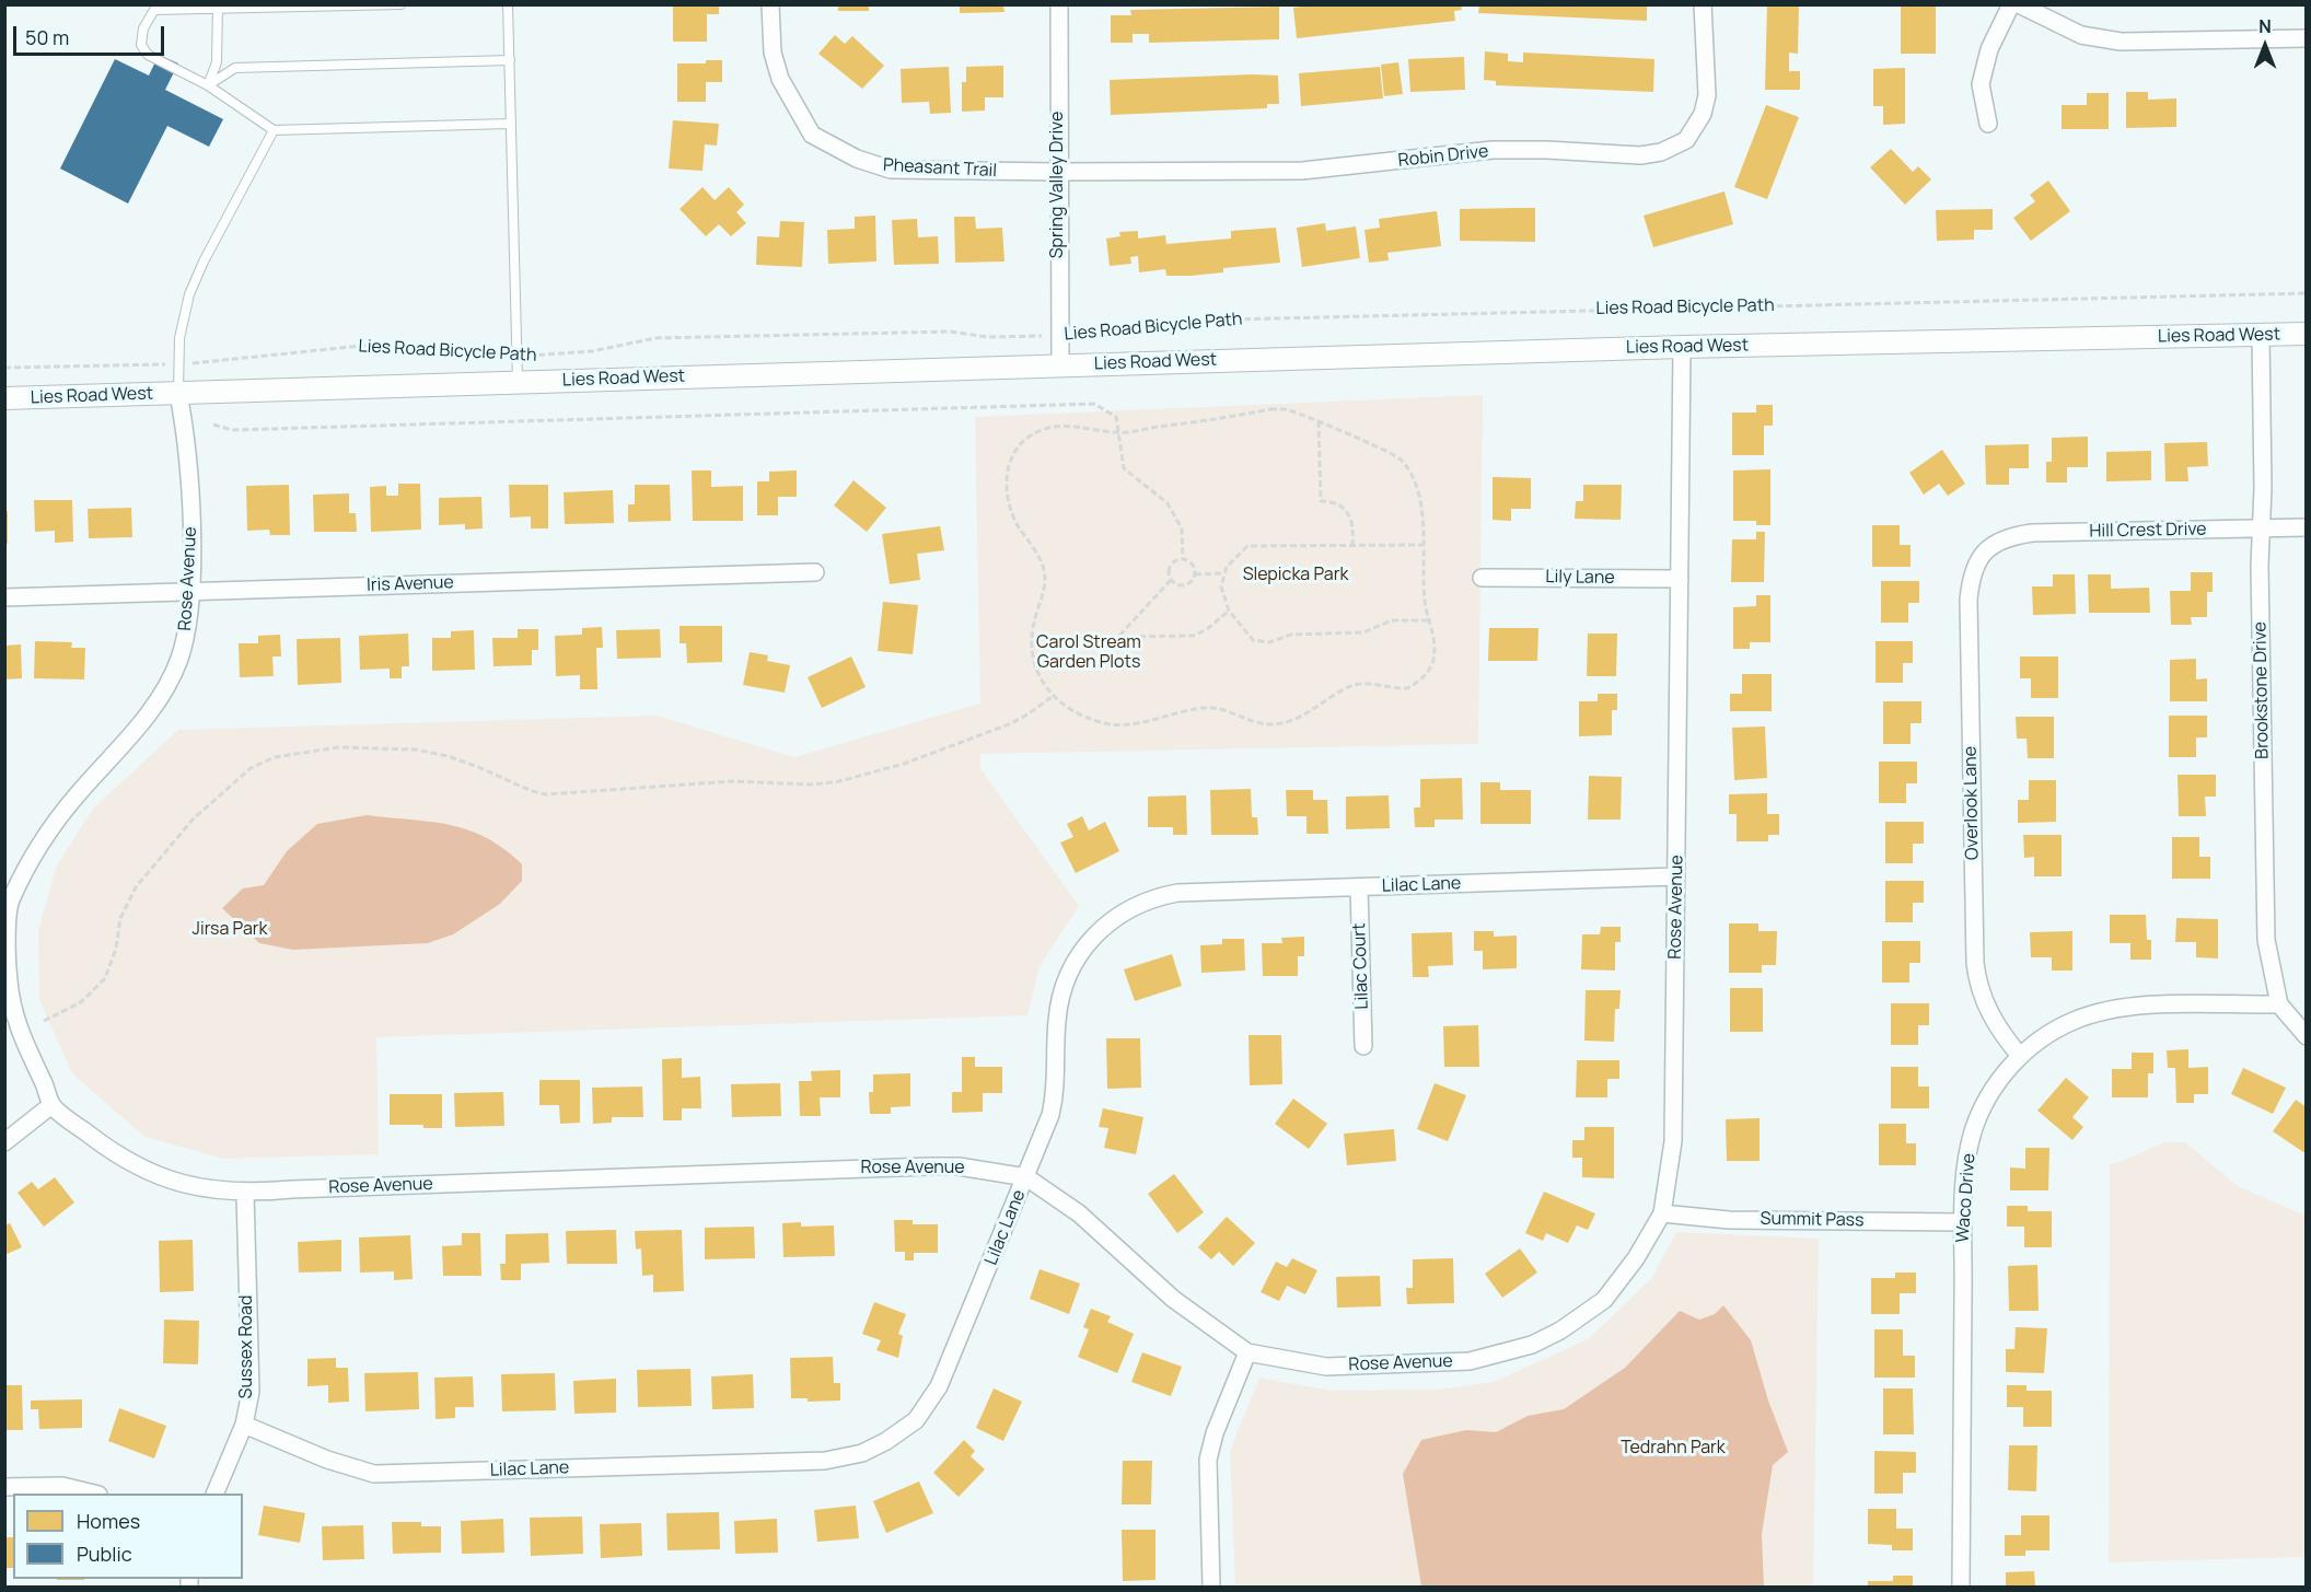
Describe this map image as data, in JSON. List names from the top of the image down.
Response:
{
  "streets": {
    "street": [
      "Robin Drive",
      "Pheasant Trail",
      "Spring Valley Drive",
      "Lies Road West",
      "Hill Crest Drive",
      "Lily Lane",
      "Rose Avenue",
      "Iris Avenue",
      "Brookstone Drive",
      "Overlook Lane",
      "Lilac Lane",
      "Lilac Court",
      "Waco Drive",
      "Summit Pass",
      "Sussex Road"
    ],
    "path": ["Lies Road Bicycle Path"]
  },
  "crossings": [
    ["Robin Drive", "Pheasant Trail"],
    ["Robin Drive", "Spring Valley Drive"],
    ["Pheasant Trail", "Spring Valley Drive"],
    ["Spring Valley Drive", "Lies Road Bicycle Path"],
    ["Spring Valley Drive", "Lies Road West"],
    ["Lies Road West", "Rose Avenue"],
    ["Lies Road West", "Brookstone Drive"],
    ["Hill Crest Drive", "Brookstone Drive"],
    ["Hill Crest Drive", "Overlook Lane"],
    ["Lily Lane", "Rose Avenue"],
    ["Rose Avenue", "Iris Avenue"],
    ["Rose Avenue", "Lilac Lane"],
    ["Rose Avenue", "Summit Pass"],
    ["Rose Avenue", "Sussex Road"],
    ["Brookstone Drive", "Waco Drive"],
    ["Overlook Lane", "Waco Drive"],
    ["Lilac Lane", "Lilac Court"],
    ["Lilac Lane", "Sussex Road"],
    ["Waco Drive", "Summit Pass"]
  ],
  "parks": [
    "Slepicka Park",
    "Carol Stream Garden Plots",
    "Jirsa Park",
    "Tedrahn Park"
  ],
  "legend": ["Homes", "Public"],
  "scale_bar": "50 m",
  "north": "top"
}
